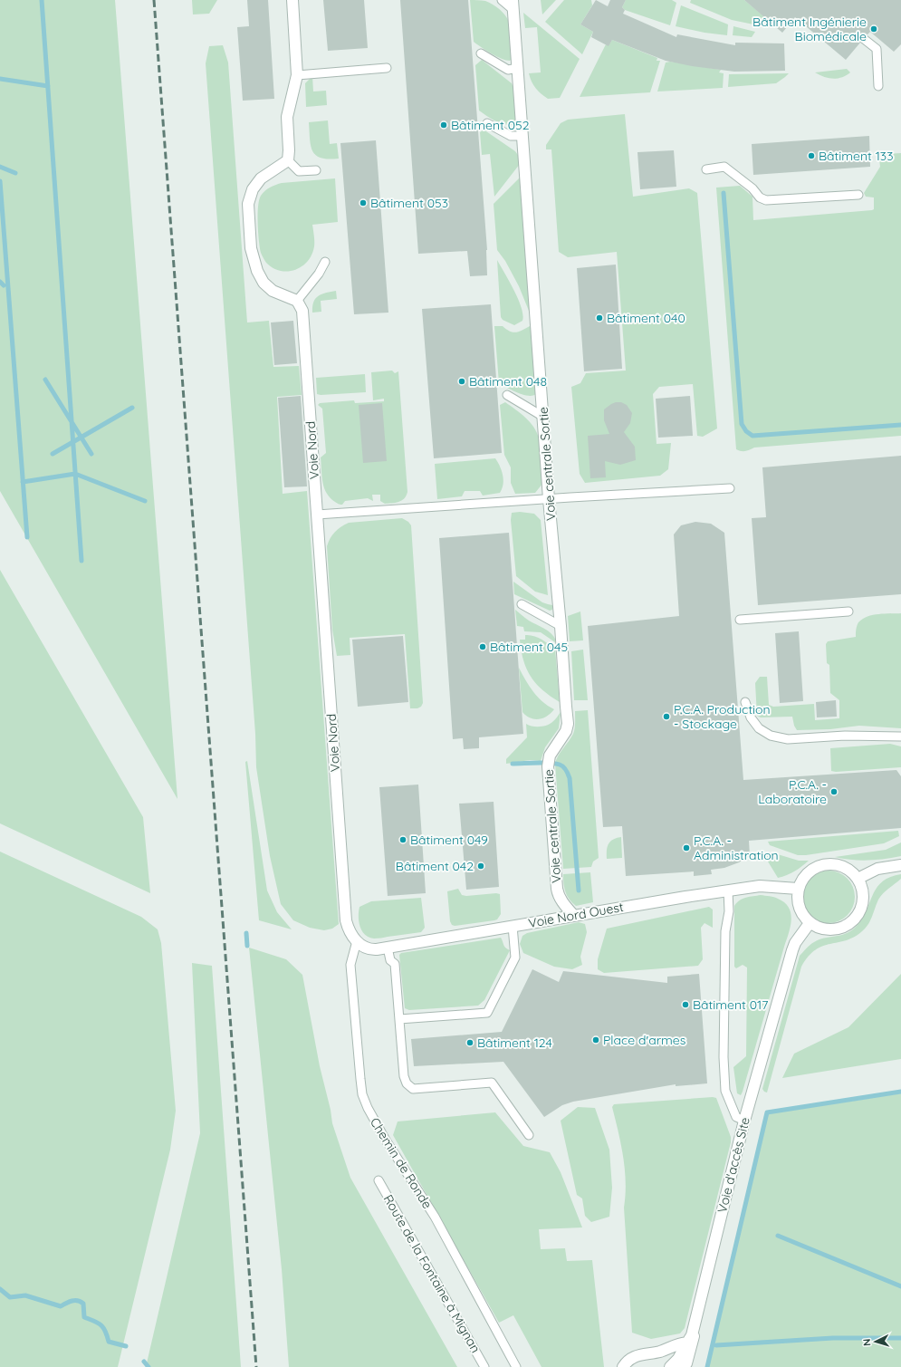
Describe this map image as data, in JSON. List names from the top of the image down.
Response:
{
  "streets": {
    "street": [
      "Voie Nord",
      "Voie centrale Sortie",
      "Voie Nord Ouest",
      "Voie d'accès Site"
    ],
    "lane": ["Chemin de Ronde", "Route de la Fontaine à Mignan"]
  },
  "crossings": [
    ["Voie Nord", "Voie Nord Ouest"],
    ["Voie Nord", "Chemin de Ronde"],
    ["Voie centrale Sortie", "Voie Nord Ouest"],
    ["Voie Nord Ouest", "Chemin de Ronde"],
    ["Voie Nord Ouest", "Voie d'accès Site"]
  ],
  "places": [
    "Bâtiment Ingénierie Biomédicale",
    "Bâtiment 052",
    "Bâtiment 133",
    "Bâtiment 053",
    "Bâtiment 040",
    "Bâtiment 048",
    "Bâtiment 045",
    "P.C.A. Production - Stockage",
    "P.C.A. - Laboratoire",
    "Bâtiment 049",
    "P.C.A. - Administration",
    "Bâtiment 042",
    "Bâtiment 017",
    "Place d'armes",
    "Bâtiment 124"
  ],
  "north": "left"
}
